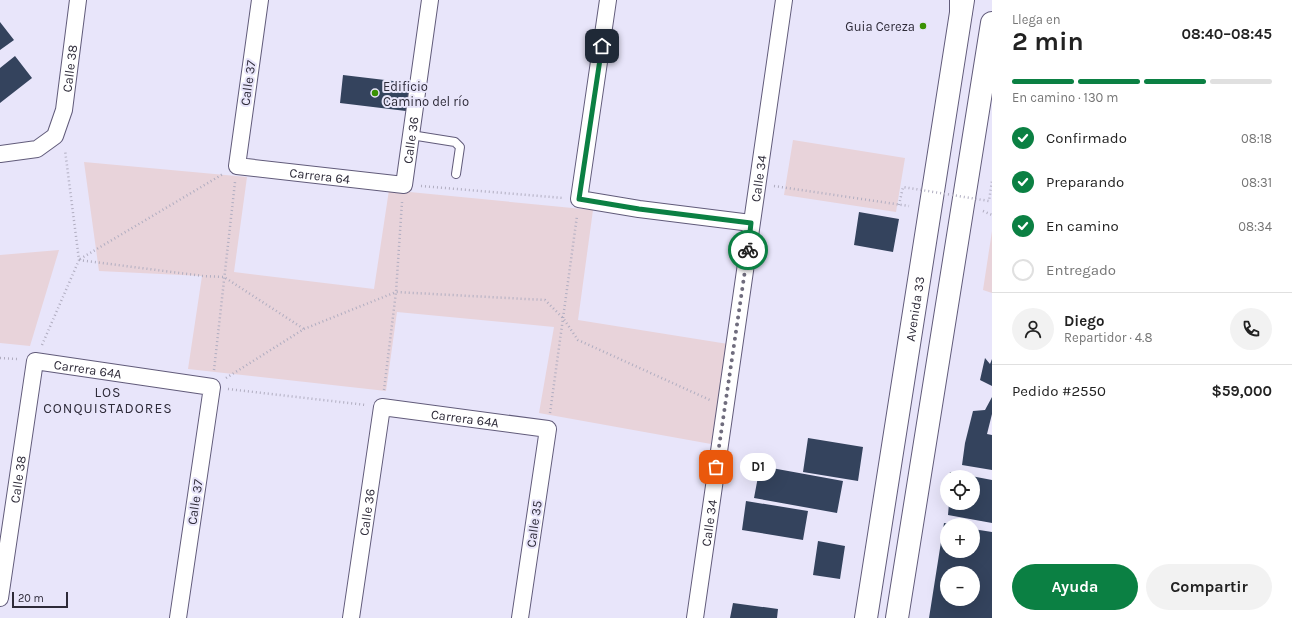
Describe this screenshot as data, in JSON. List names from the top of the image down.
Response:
{
  "streets": {
    "main road": ["Avenida 33"],
    "street": [
      "Calle 38",
      "Calle 37",
      "Calle 36",
      "Carrera 64",
      "Calle 34",
      "Carrera 64A",
      "Calle 35"
    ]
  },
  "crossings": [
    ["Calle 38", "Carrera 64A"],
    ["Calle 37", "Carrera 64"],
    ["Calle 37", "Carrera 64A"],
    ["Calle 36", "Carrera 64"],
    ["Calle 36", "Carrera 64A"],
    ["Carrera 64A", "Calle 35"]
  ],
  "districts": ["LOS CONQUISTADORES"],
  "places": ["Guia Cereza", "Edificio Camino del río", "D1"],
  "scale_bar": "20 m",
  "page": {
    "heading": ["2 min", "Llega en", "08:40–08:45"],
    "panel": [
      "Diego",
      "Repartidor · 4.8",
      "Pedido #2550",
      "$59,000"
    ],
    "bar": "En camino · 130 m",
    "list": [
      ["Confirmado", "08:18"],
      ["Preparando", "08:31"],
      ["En camino", "08:34"],
      "Entregado"
    ],
    "bubble": "D1",
    "map_buttons": ["+", "−"],
    "buttons": ["Ayuda", "Compartir"],
    "scale": "20 m"
  }
}
